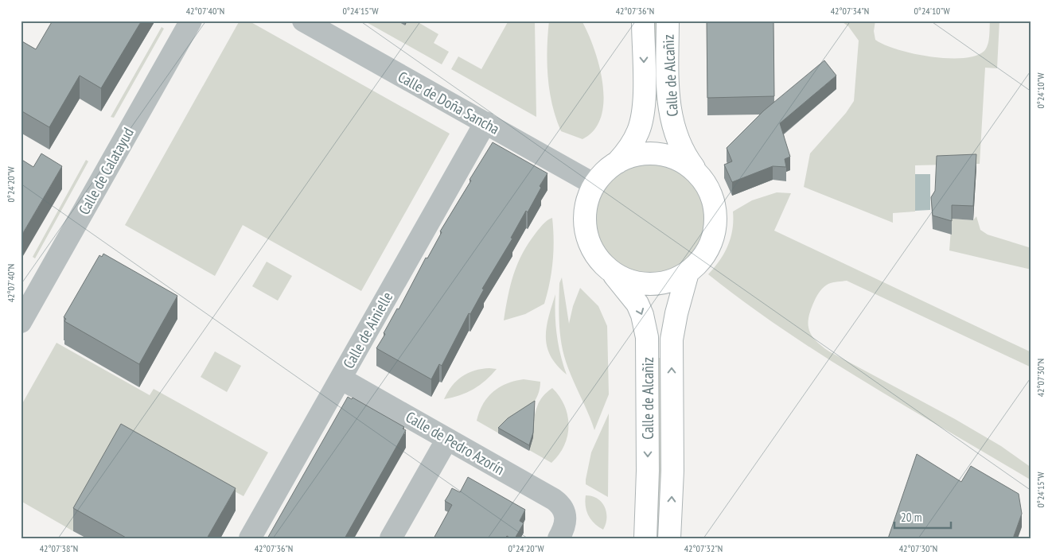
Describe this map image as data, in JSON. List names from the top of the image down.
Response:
{
  "streets": {
    "main road": ["Calle de Alcañiz"],
    "street": [
      "Calle de Doña Sancha",
      "Calle de Calatayud",
      "Calle de Ainielle",
      "Calle de Pedro Azorín"
    ]
  },
  "crossings": [
    ["Calle de Alcañiz", "Calle de Doña Sancha"],
    ["Calle de Doña Sancha", "Calle de Ainielle"],
    ["Calle de Ainielle", "Calle de Pedro Azorín"]
  ],
  "scale_bar": "20 m",
  "coordinates": [
    "42°07'40\"N",
    "0°24'15\"W",
    "42°07'36\"N",
    "42°07'34\"N",
    "0°24'10\"W",
    "0°24'20\"W",
    "42°07'30\"N",
    "42°07'38\"N",
    "42°07'32\"N"
  ]
}
